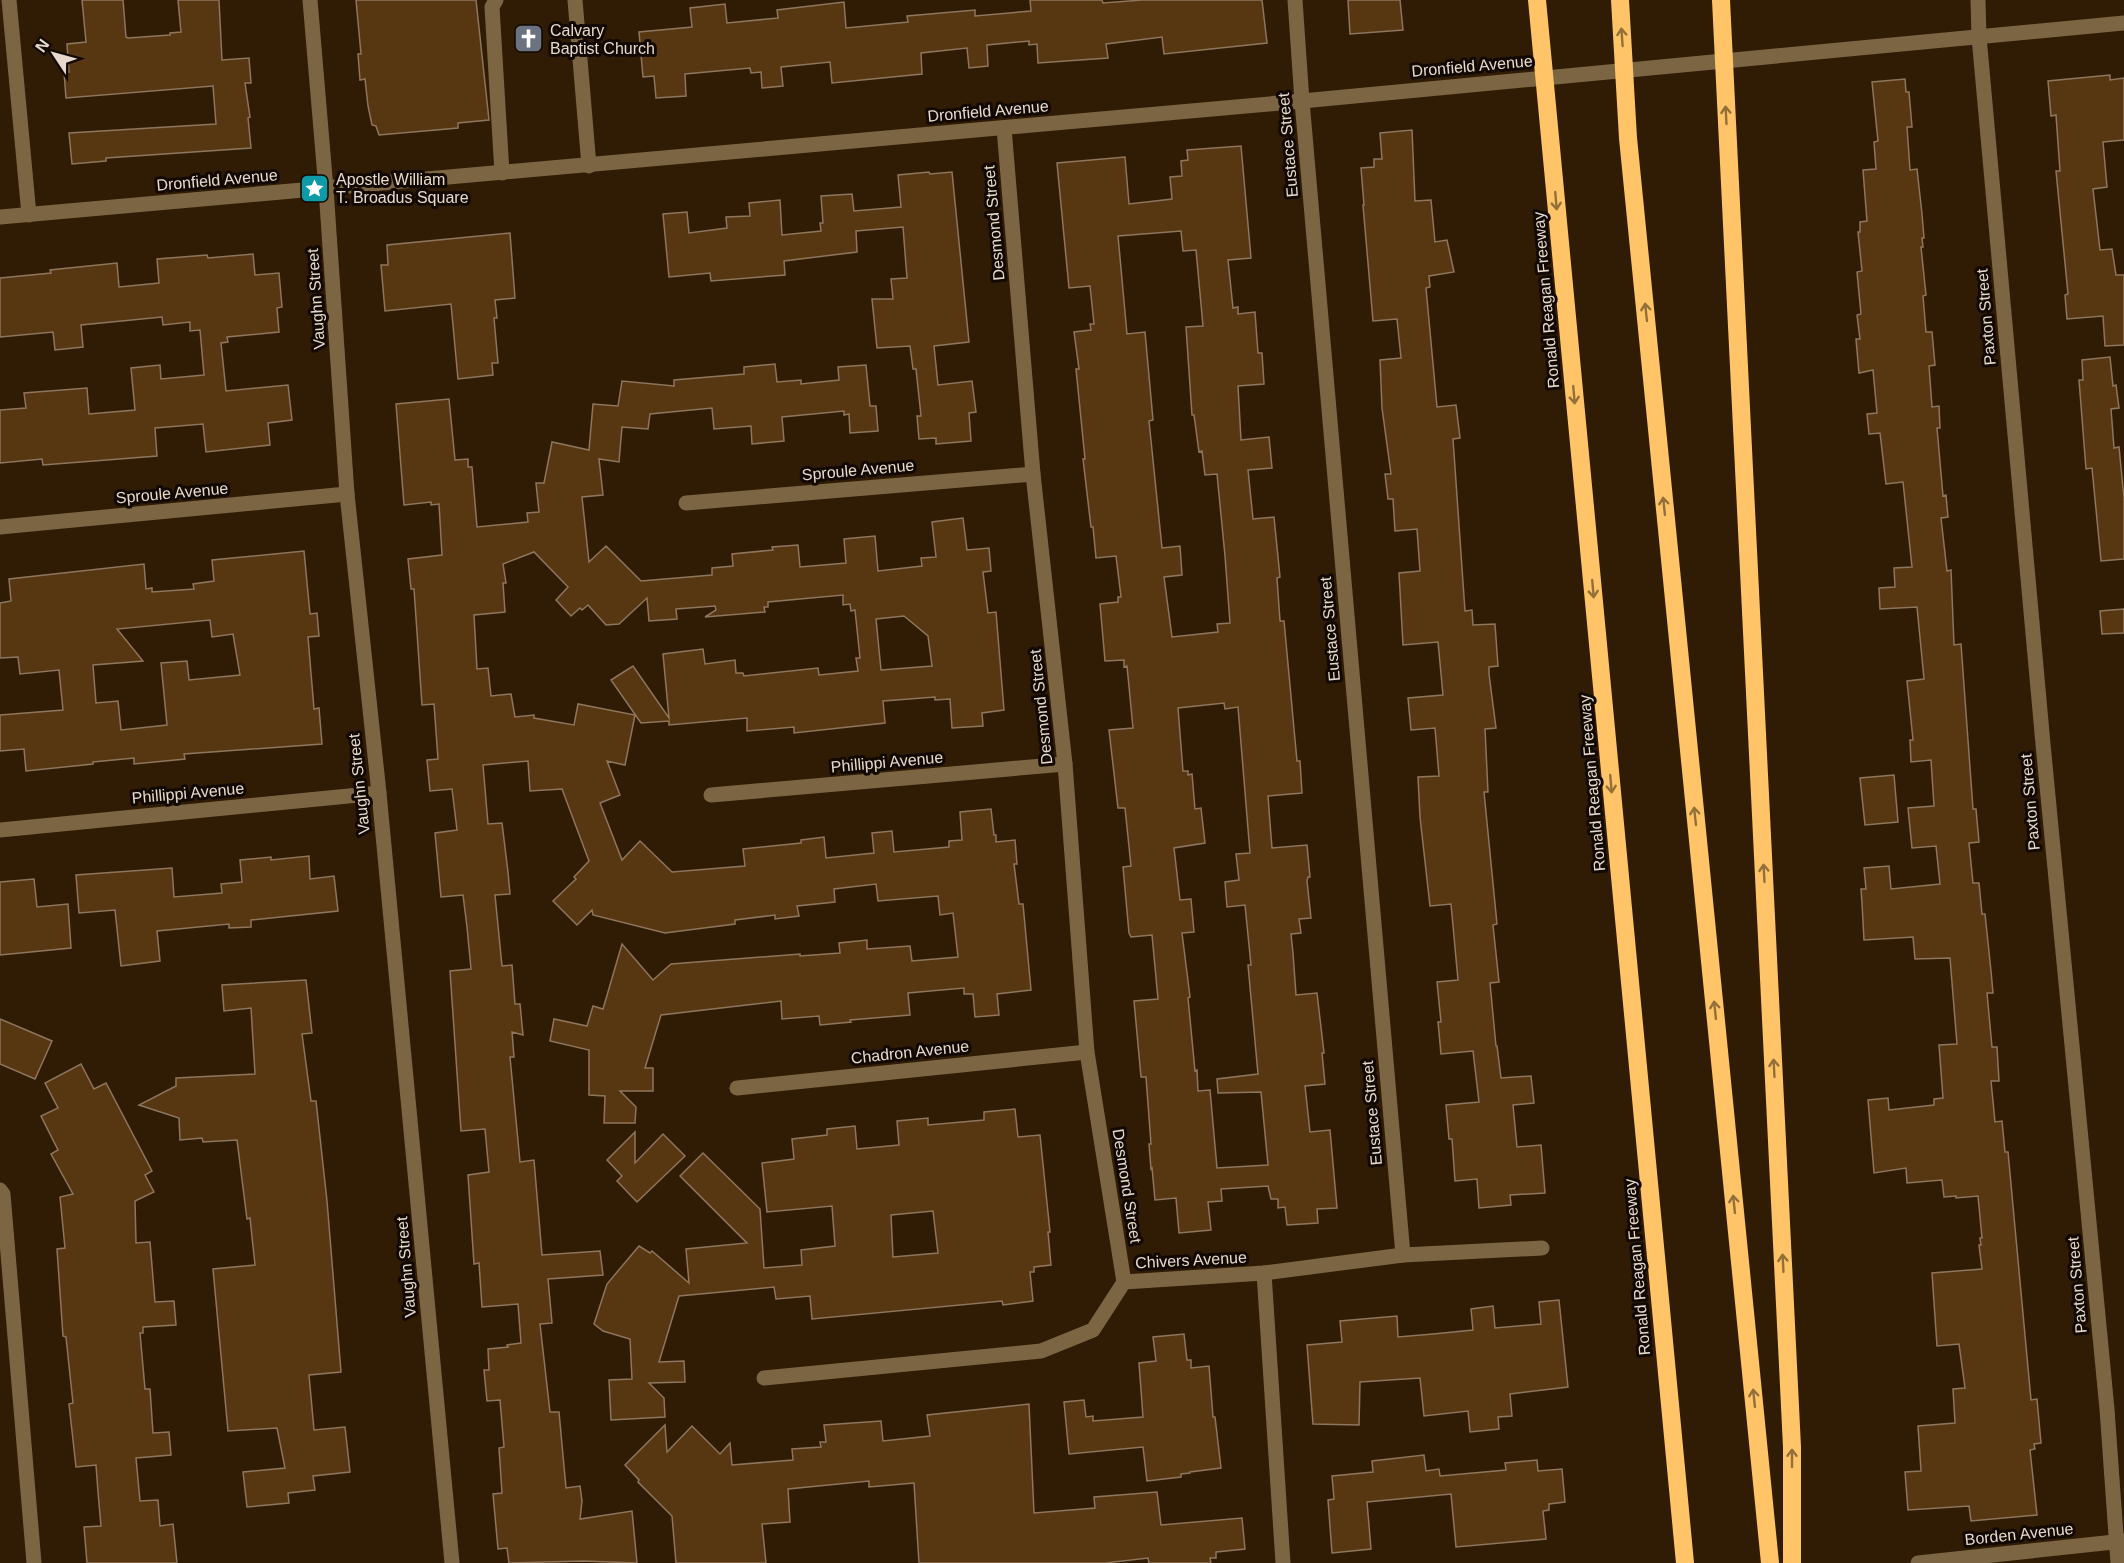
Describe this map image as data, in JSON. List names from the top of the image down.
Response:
{
  "streets": {
    "highway": ["Ronald Reagan Freeway"],
    "street": [
      "Dronfield Avenue",
      "Eustace Street",
      "Desmond Street",
      "Vaughn Street",
      "Paxton Street",
      "Sproule Avenue",
      "Phillippi Avenue",
      "Chadron Avenue",
      "Chivers Avenue",
      "Borden Avenue"
    ]
  },
  "crossings": [
    ["Dronfield Avenue", "Eustace Street"],
    ["Dronfield Avenue", "Desmond Street"],
    ["Dronfield Avenue", "Vaughn Street"],
    ["Dronfield Avenue", "Paxton Street"],
    ["Eustace Street", "Chivers Avenue"],
    ["Desmond Street", "Sproule Avenue"],
    ["Desmond Street", "Phillippi Avenue"],
    ["Desmond Street", "Chadron Avenue"],
    ["Desmond Street", "Chivers Avenue"],
    ["Vaughn Street", "Sproule Avenue"],
    ["Vaughn Street", "Phillippi Avenue"],
    ["Paxton Street", "Borden Avenue"]
  ],
  "places": {
    "church": ["Calvary Baptist Church"],
    "place": ["Apostle William T. Broadus Square"]
  },
  "north": "top left"
}
